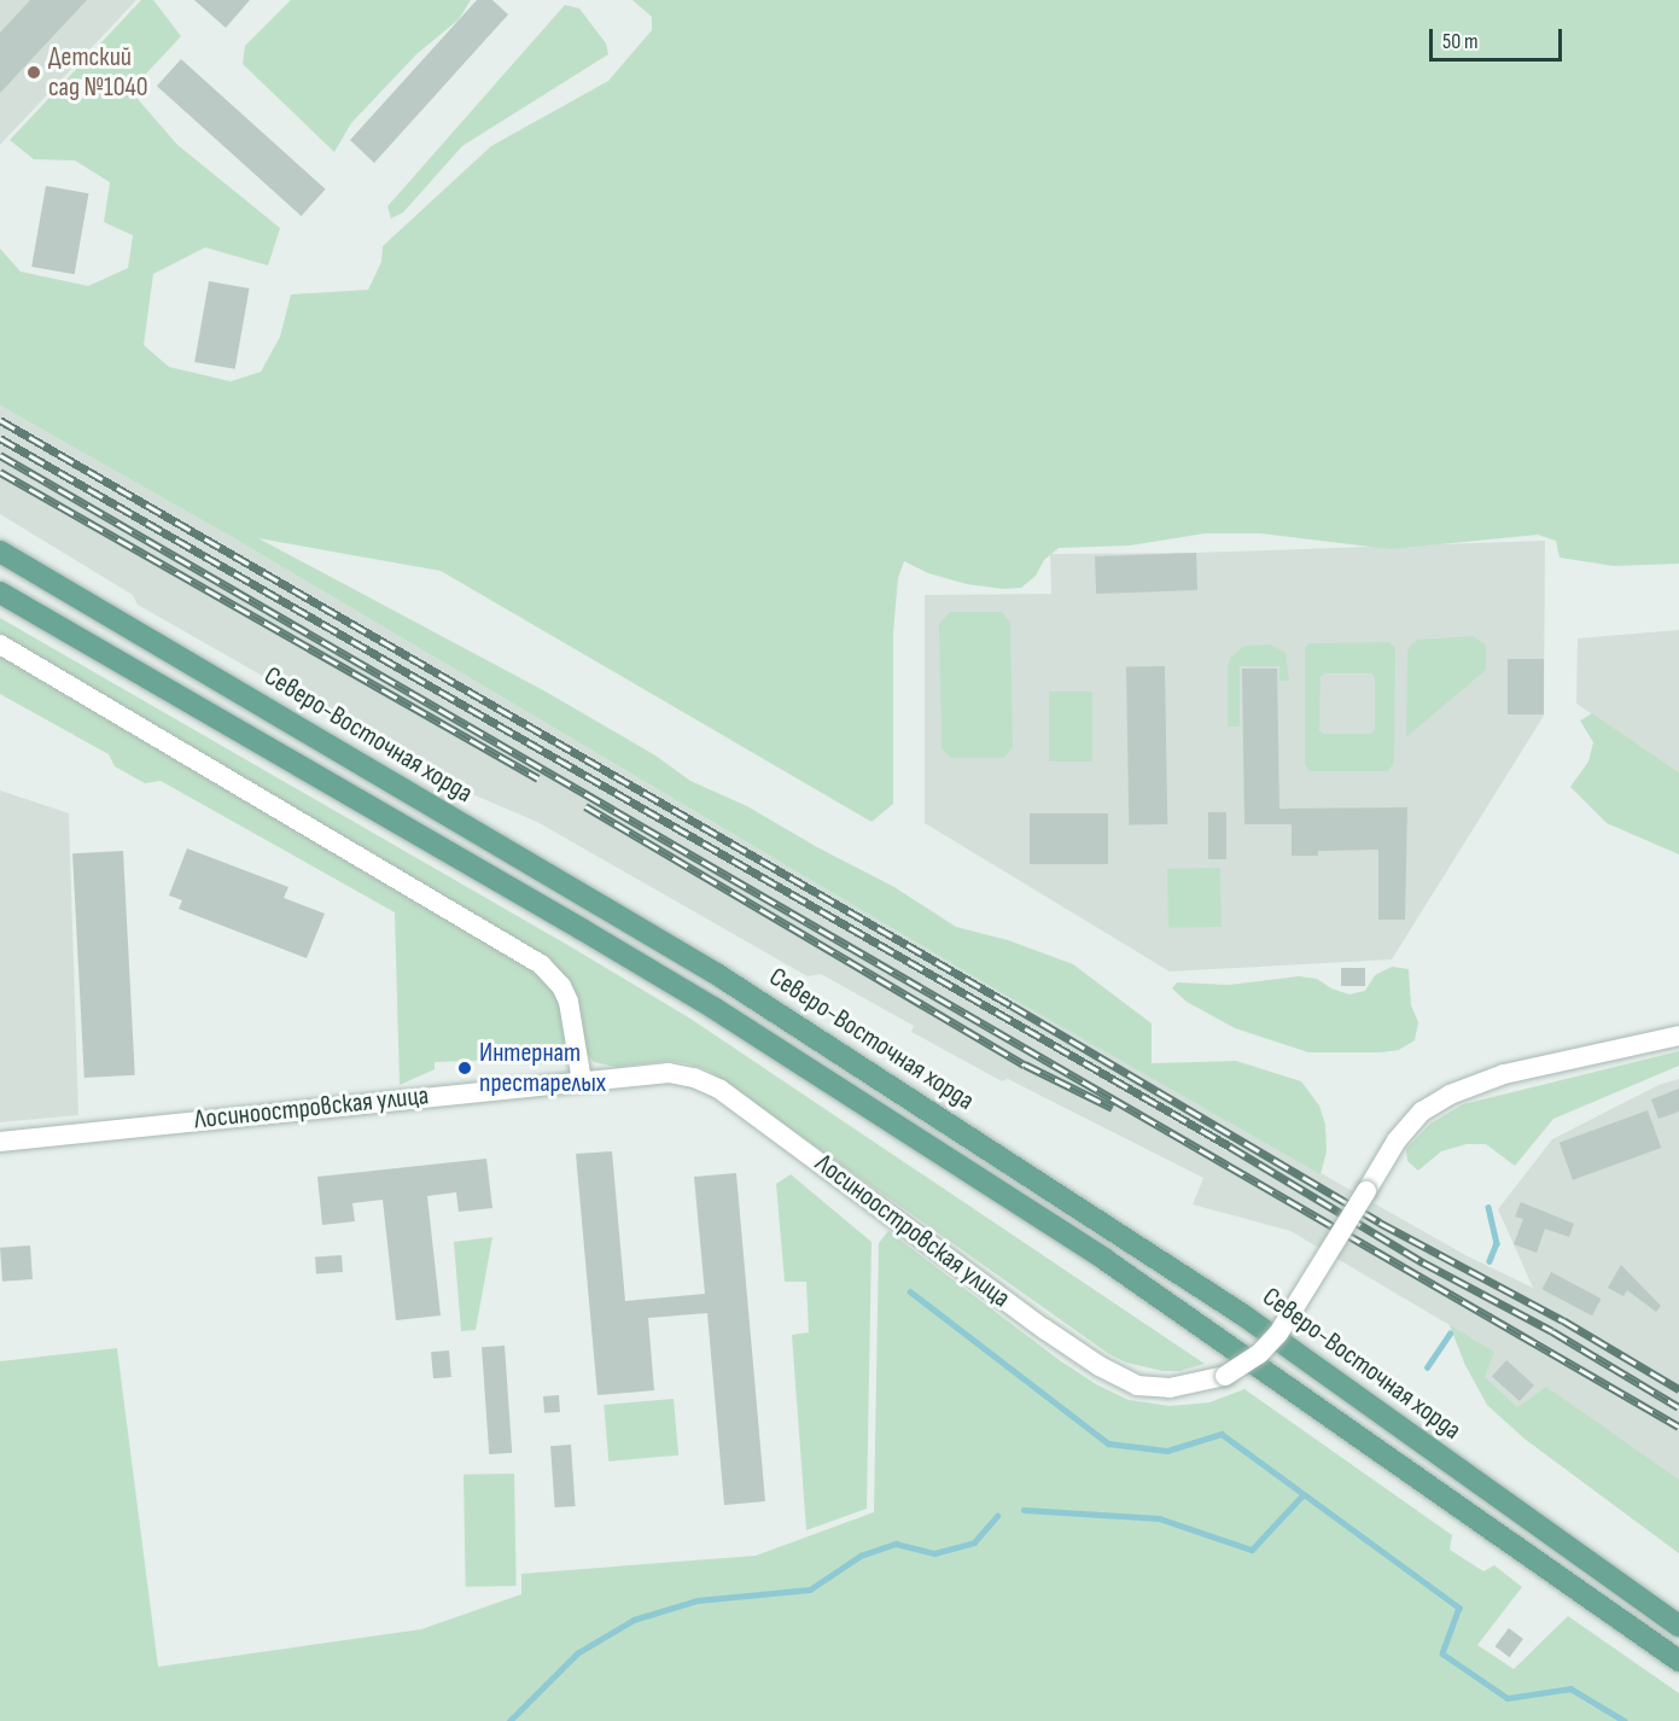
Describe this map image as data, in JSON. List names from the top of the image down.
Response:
{
  "streets": {
    "main road": ["Северо-Восточная хорда"],
    "street": ["Лосиноостровская улица"]
  },
  "places": ["Детский сад №1040", "Интернат престарелых"],
  "scale_bar": "50 m"
}
